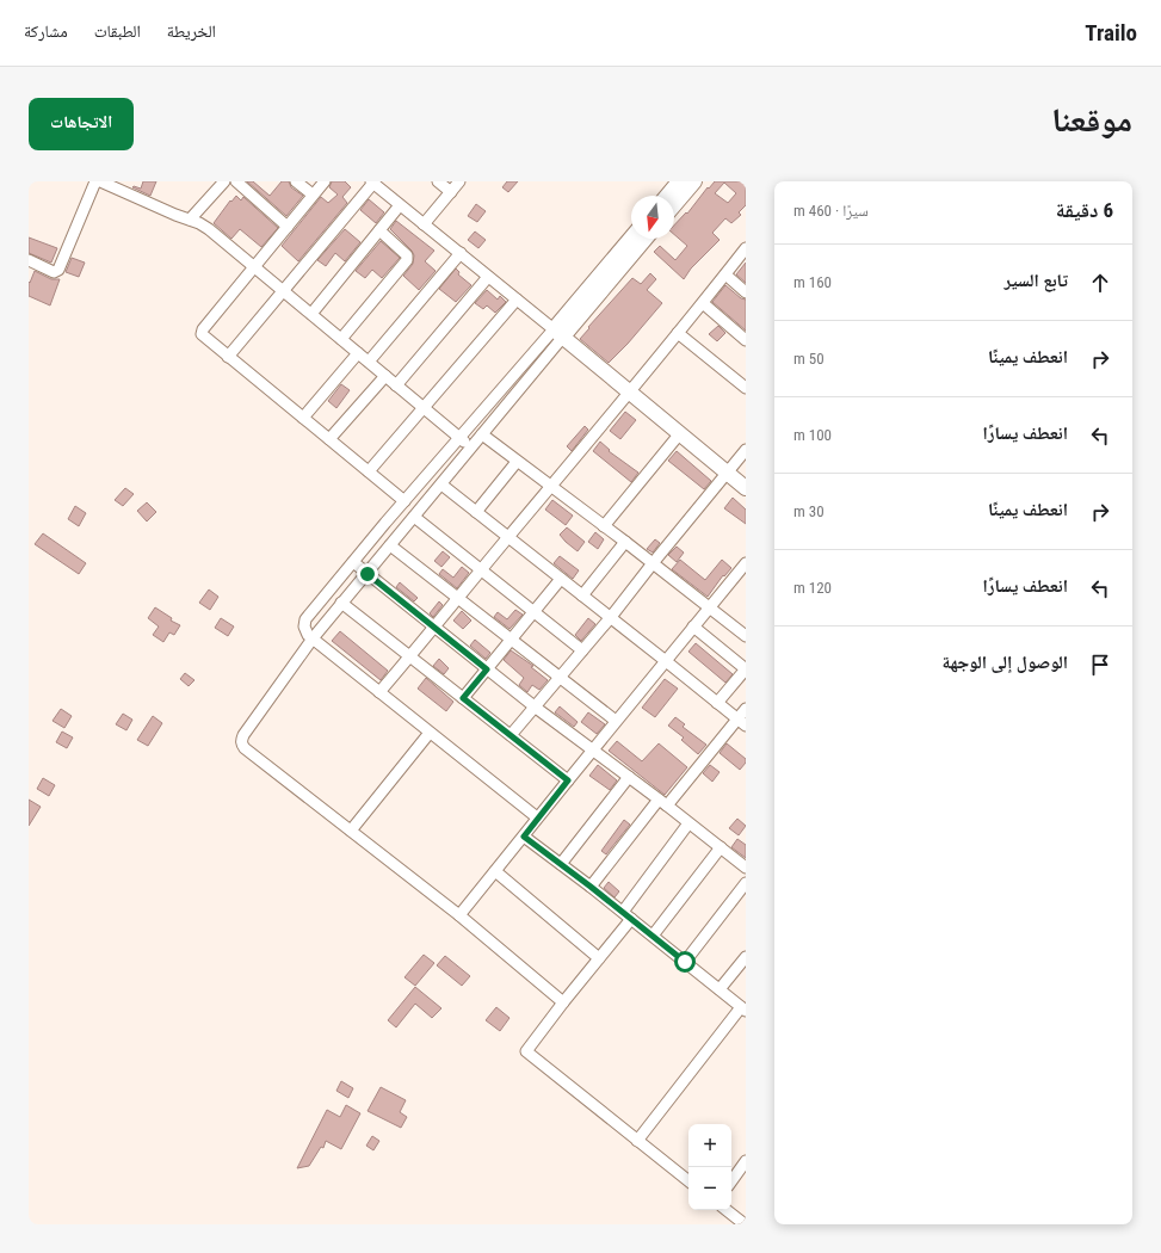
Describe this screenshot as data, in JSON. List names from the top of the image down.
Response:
{
  "north": "bottom",
  "page": {
    "header": "Trailo",
    "nav": ["الخريطة", "الطبقات", "مشاركة"],
    "title": "موقعنا",
    "buttons": "الاتجاهات",
    "heading": ["6 دقيقة", "سيرًا · 460 m"],
    "list": [
      ["تابع السير", "160 m"],
      ["انعطف يمينًا", "50 m"],
      ["انعطف يسارًا", "100 m"],
      ["انعطف يمينًا", "30 m"],
      ["انعطف يسارًا", "120 m"],
      "الوصول إلى الوجهة"
    ],
    "map_buttons": ["+", "−"]
  }
}
